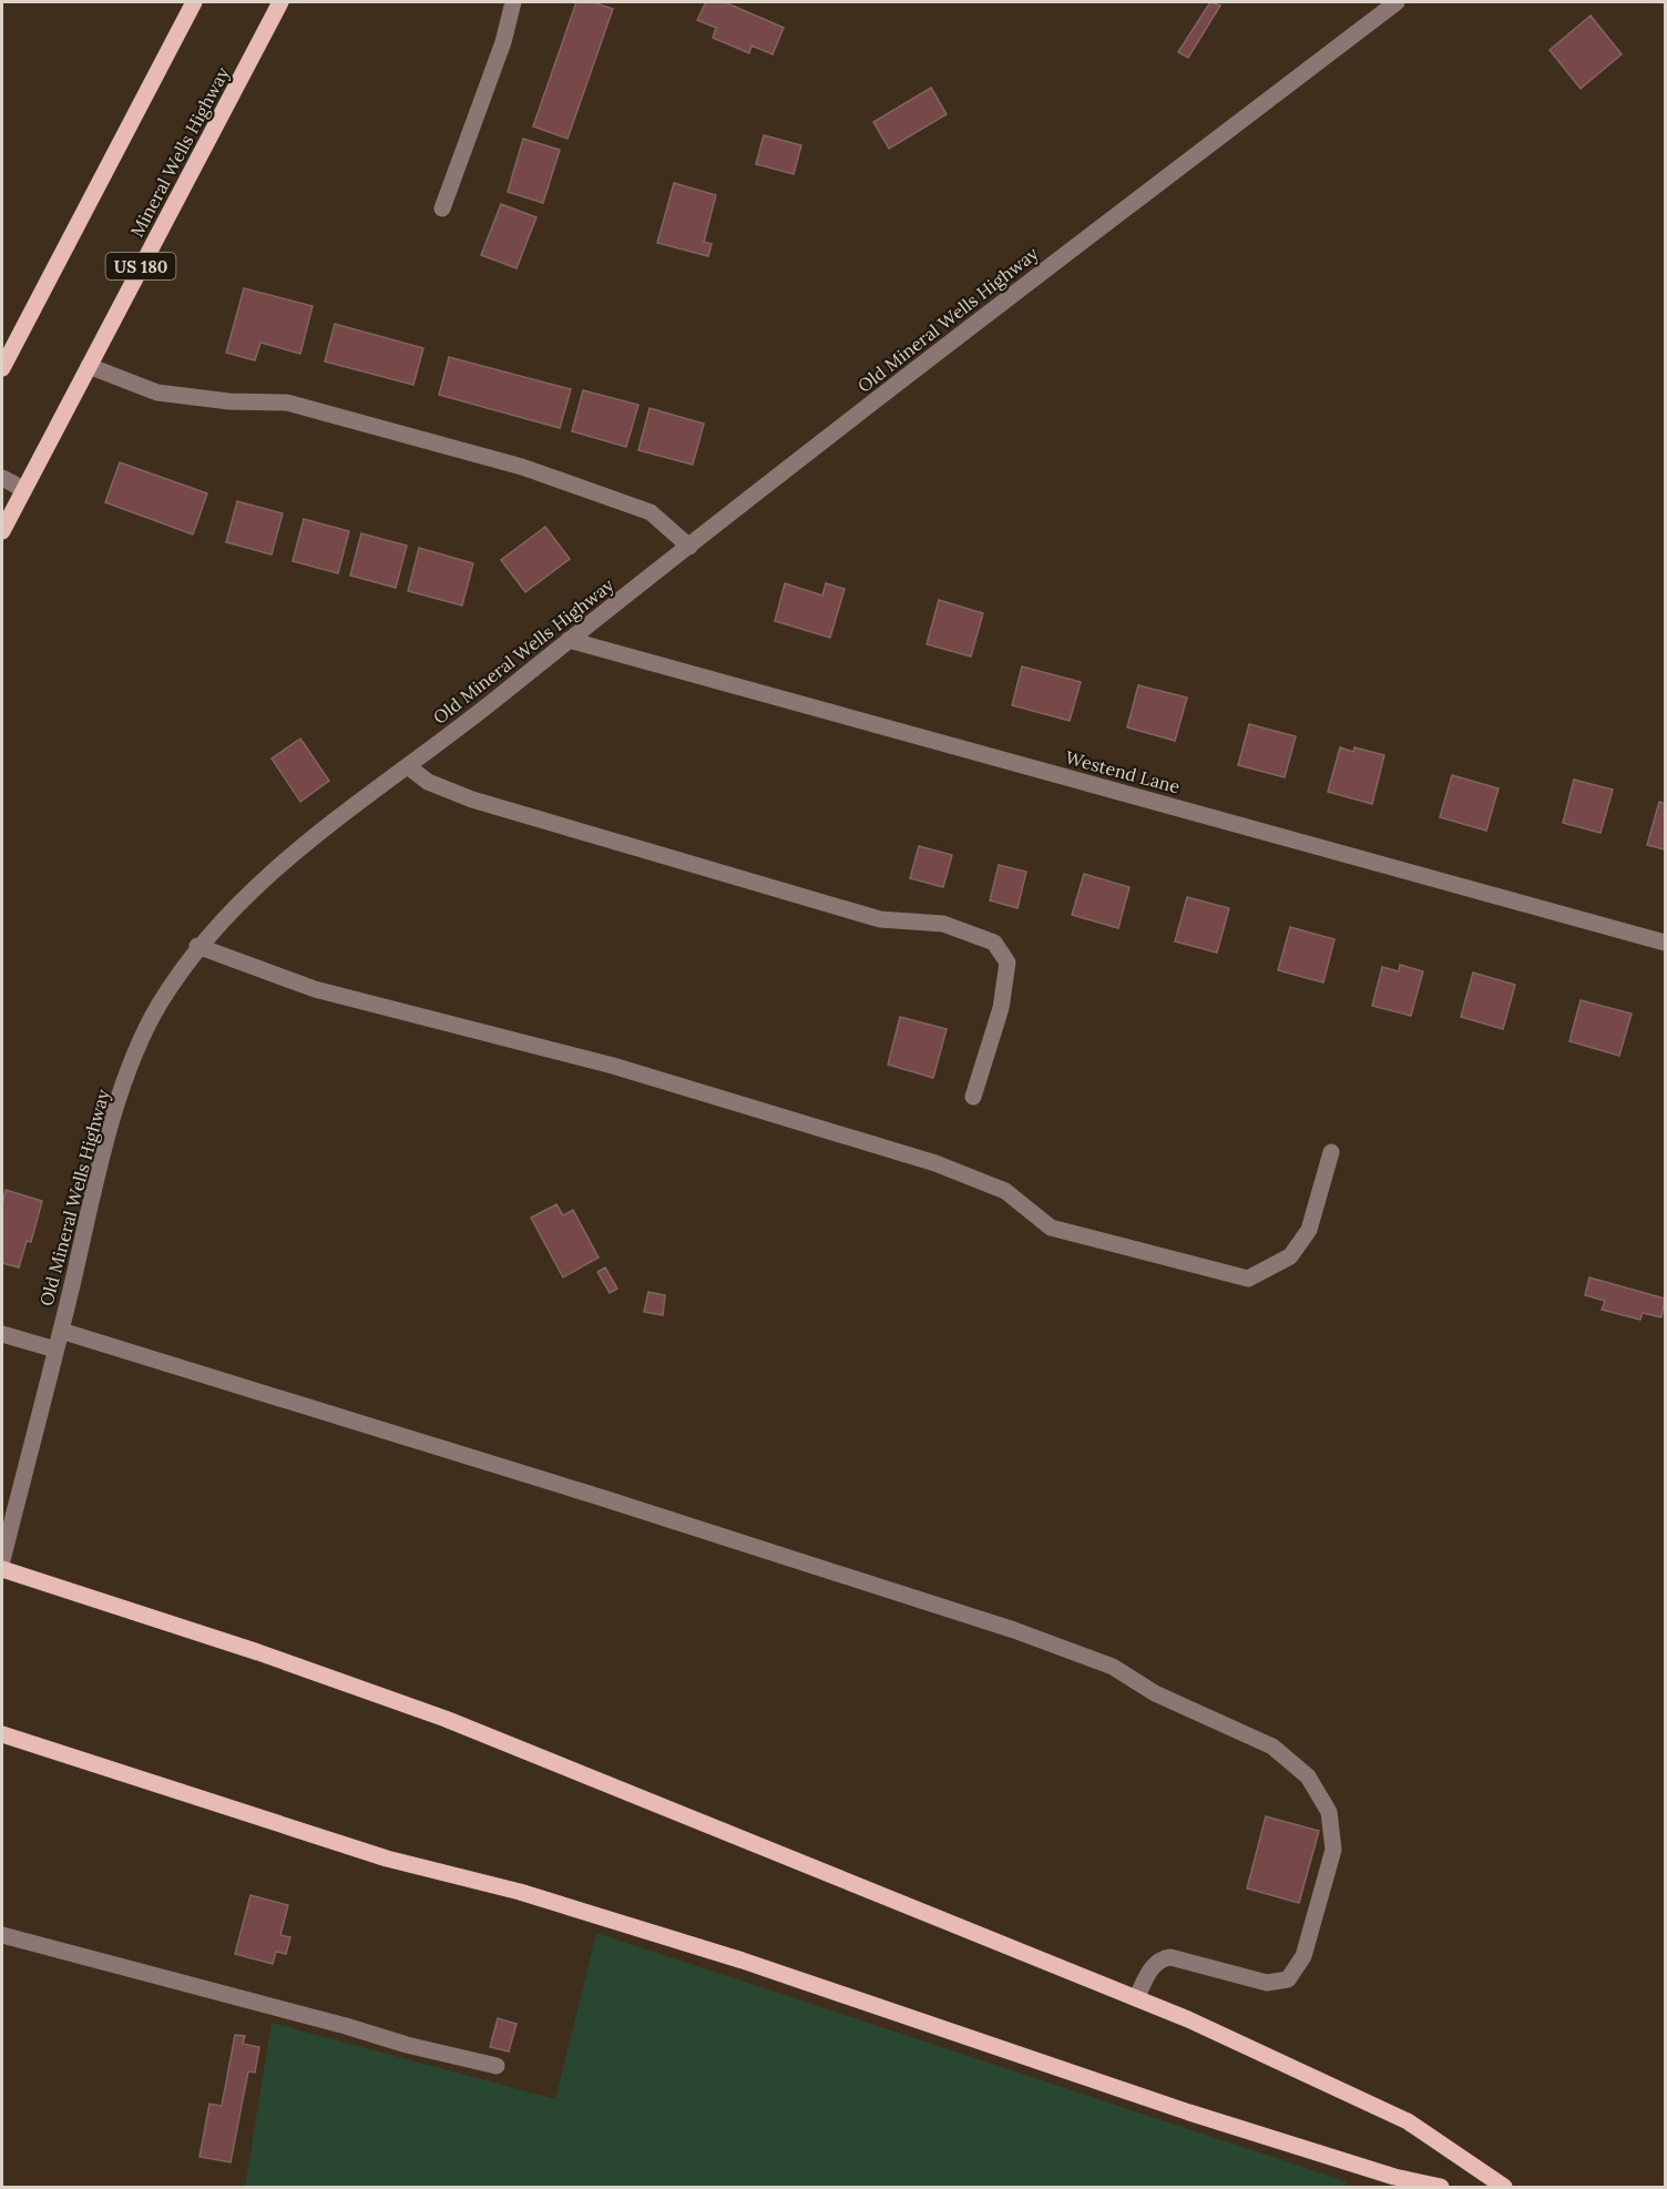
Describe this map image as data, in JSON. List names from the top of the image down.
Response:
{
  "streets": {
    "main road": ["Mineral Wells Highway", "US 180"],
    "street": ["Old Mineral Wells Highway", "Westend Lane"]
  },
  "crossings": [
    ["Old Mineral Wells Highway", "Westend Lane"]
  ]
}
